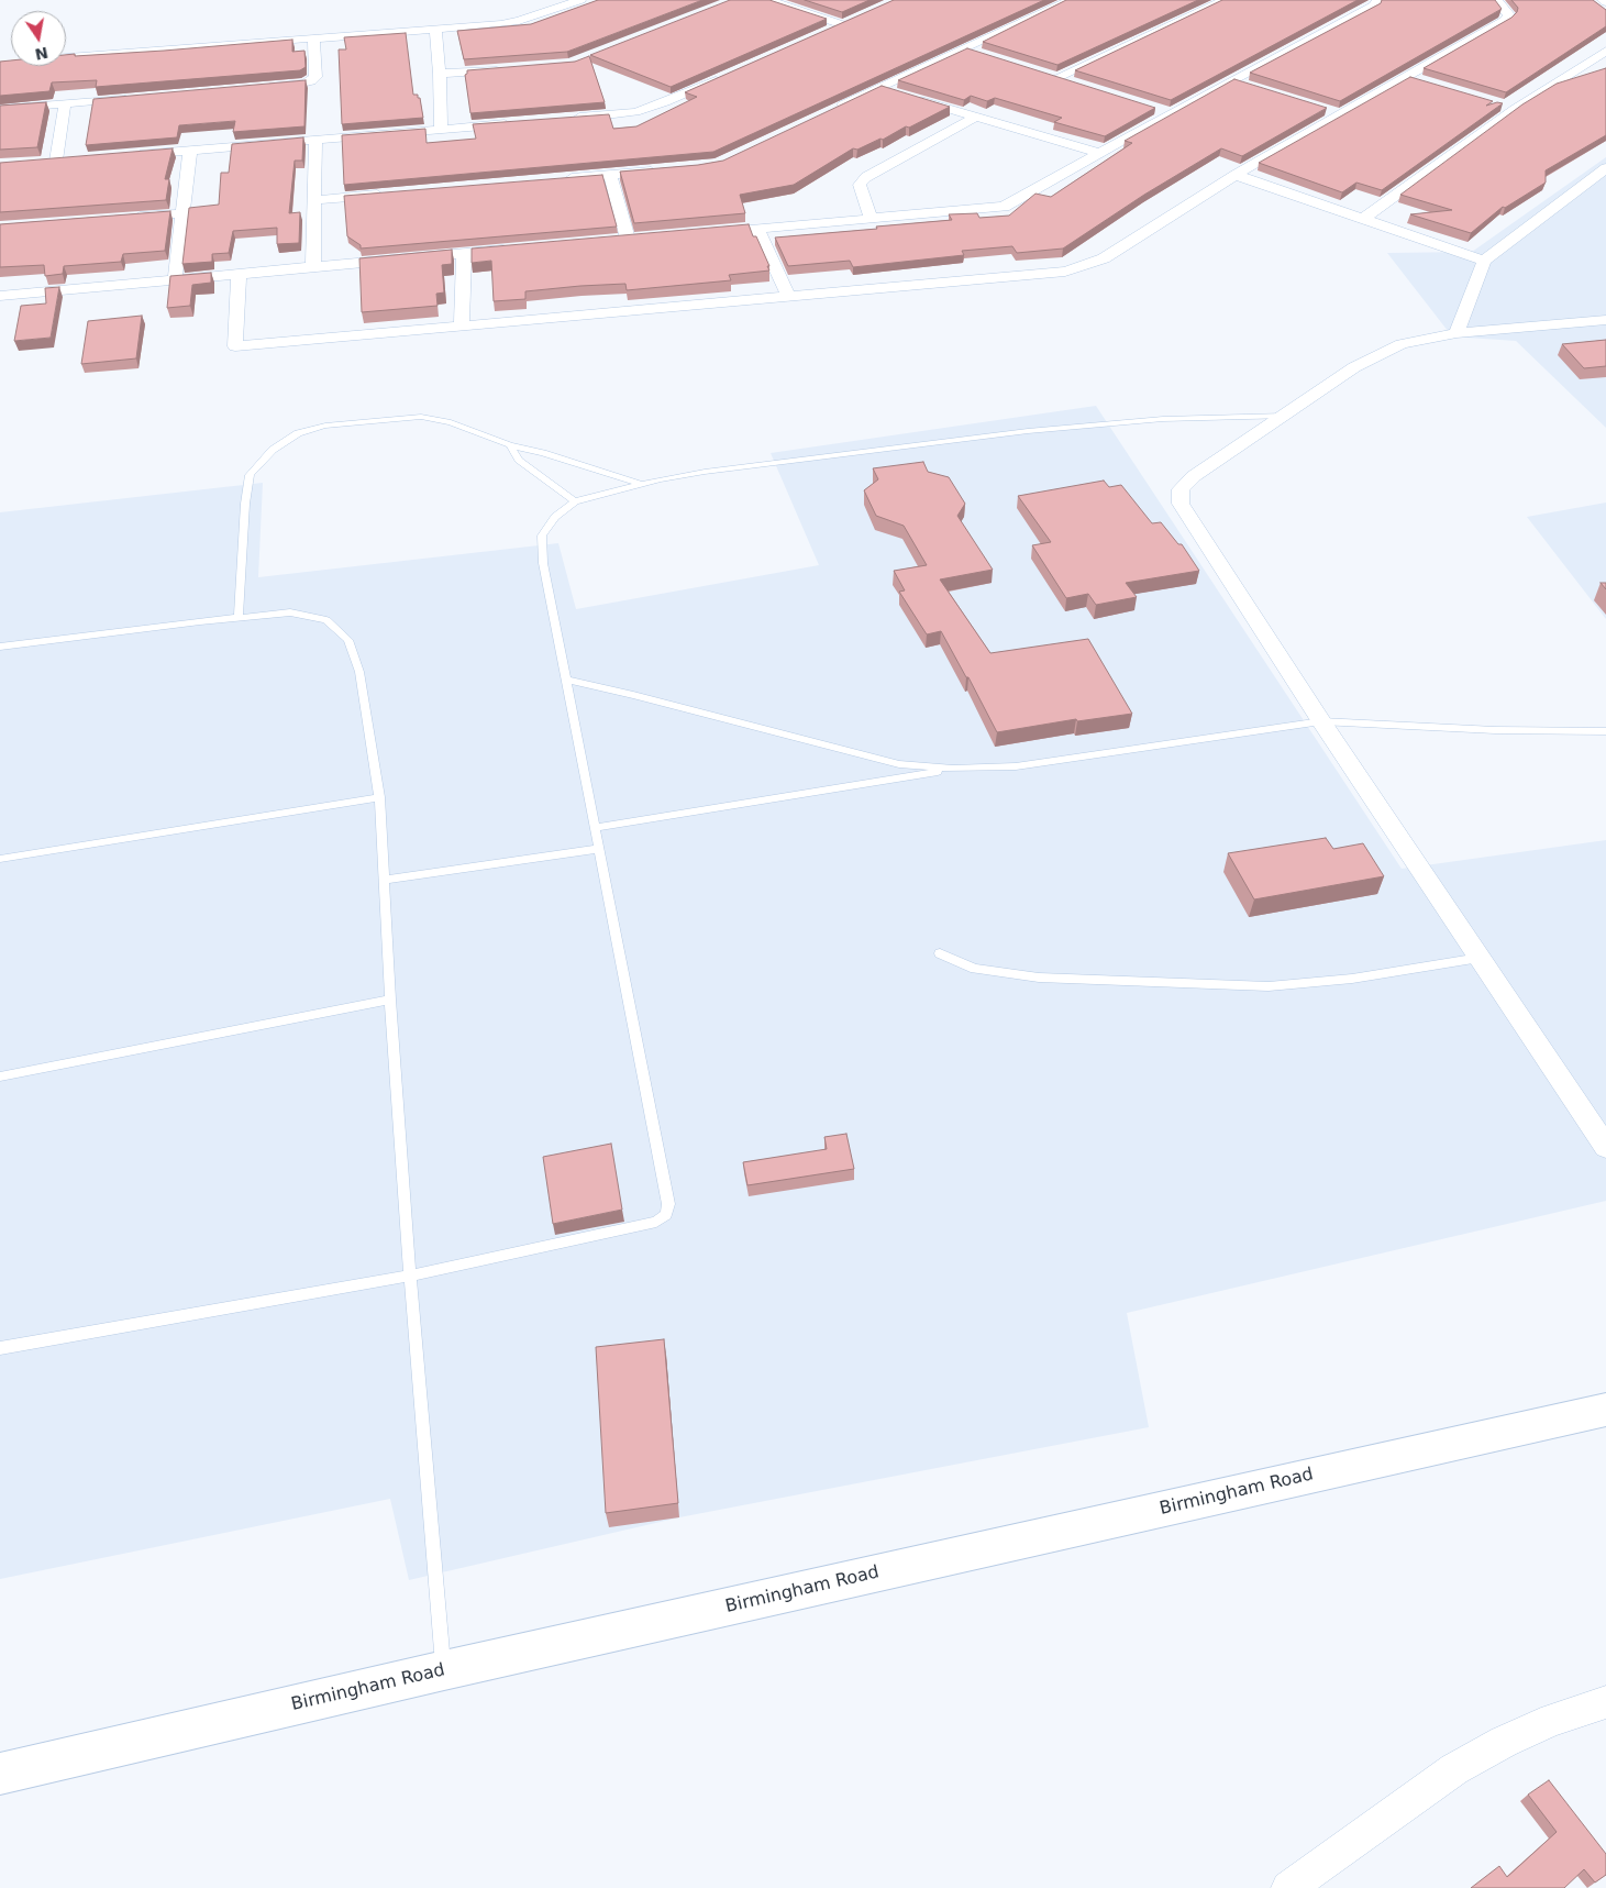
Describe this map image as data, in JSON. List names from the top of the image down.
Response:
{
  "streets": {
    "street": ["Birmingham Road"]
  },
  "north": "bottom"
}
